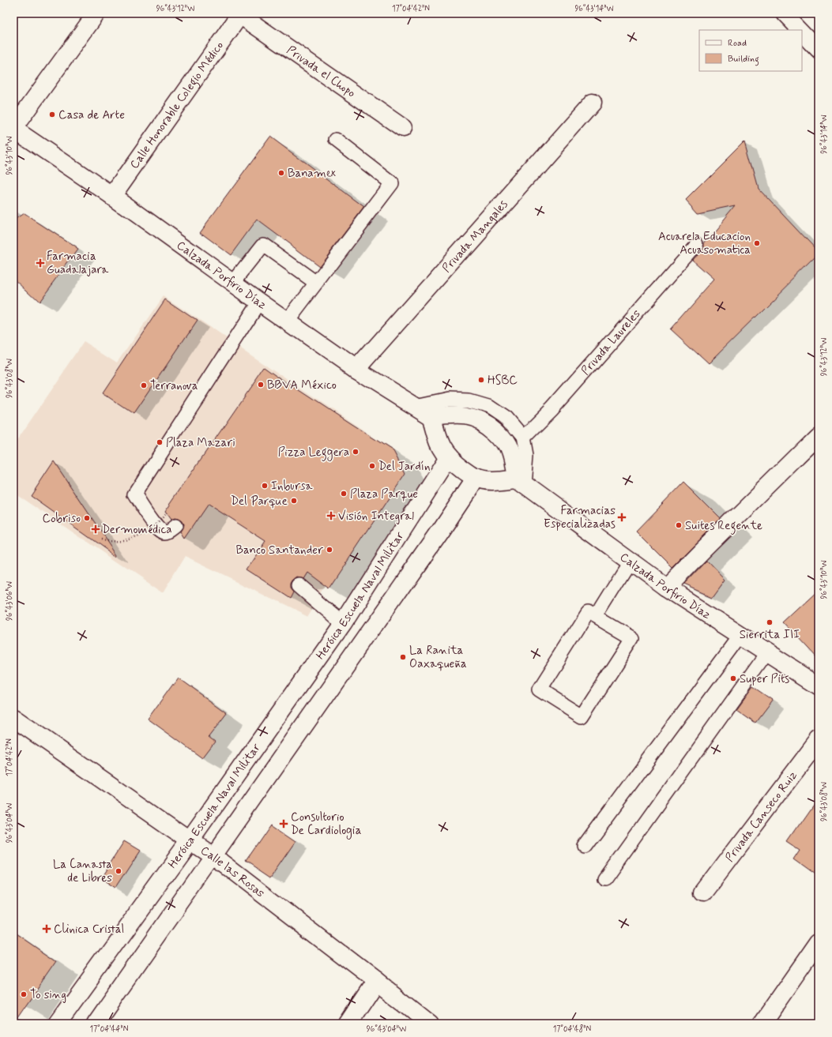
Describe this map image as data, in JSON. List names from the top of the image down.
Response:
{
  "streets": {
    "street": [
      "Privada el Chopo",
      "Calle Honorable Colegio Médico",
      "Privada Mangales",
      "Calzada Porfirio Díaz",
      "Heróica Escuela Naval Militar",
      "Privada Canseco Ruiz",
      "Calle las Rosas"
    ],
    "lane": ["Privada Laureles"]
  },
  "crossings": [
    ["Privada el Chopo", "Calle Honorable Colegio Médico"],
    ["Calle Honorable Colegio Médico", "Calzada Porfirio Díaz"],
    ["Privada Mangales", "Calzada Porfirio Díaz"],
    ["Heróica Escuela Naval Militar", "Calle las Rosas"]
  ],
  "places": {
    "other": [
      "Casa de Arte",
      "Banamex",
      "Acuarela Educacion Acuasomatica",
      "HSBC",
      "BBVA México",
      "Terranova",
      "Plaza Mazari",
      "Pizza Leggera",
      "Del Jardín",
      "Inbursa",
      "Plaza Parque",
      "Del Parque",
      "Cobriso",
      "Suites Regente",
      "Banco Santander",
      "Sierrita III",
      "La Ranita Oaxaqueña",
      "Super Pits",
      "La Canasta de Libres",
      "To sing"
    ],
    "health": [
      "Farmacia Guadalajara",
      "Visión Integral",
      "Farmacias Especializadas",
      "Dermomédica",
      "Consultorio De Cardiologia",
      "Clinica Cristal"
    ]
  },
  "legend": ["Road", "Building"],
  "coordinates": [
    "96°43'12\"W",
    "17°04'42\"N",
    "96°43'14\"W",
    "96°43'10\"W",
    "96°43'08\"W",
    "96°43'06\"W",
    "96°43'04\"W",
    "17°04'44\"N",
    "17°04'48\"N"
  ]
}
